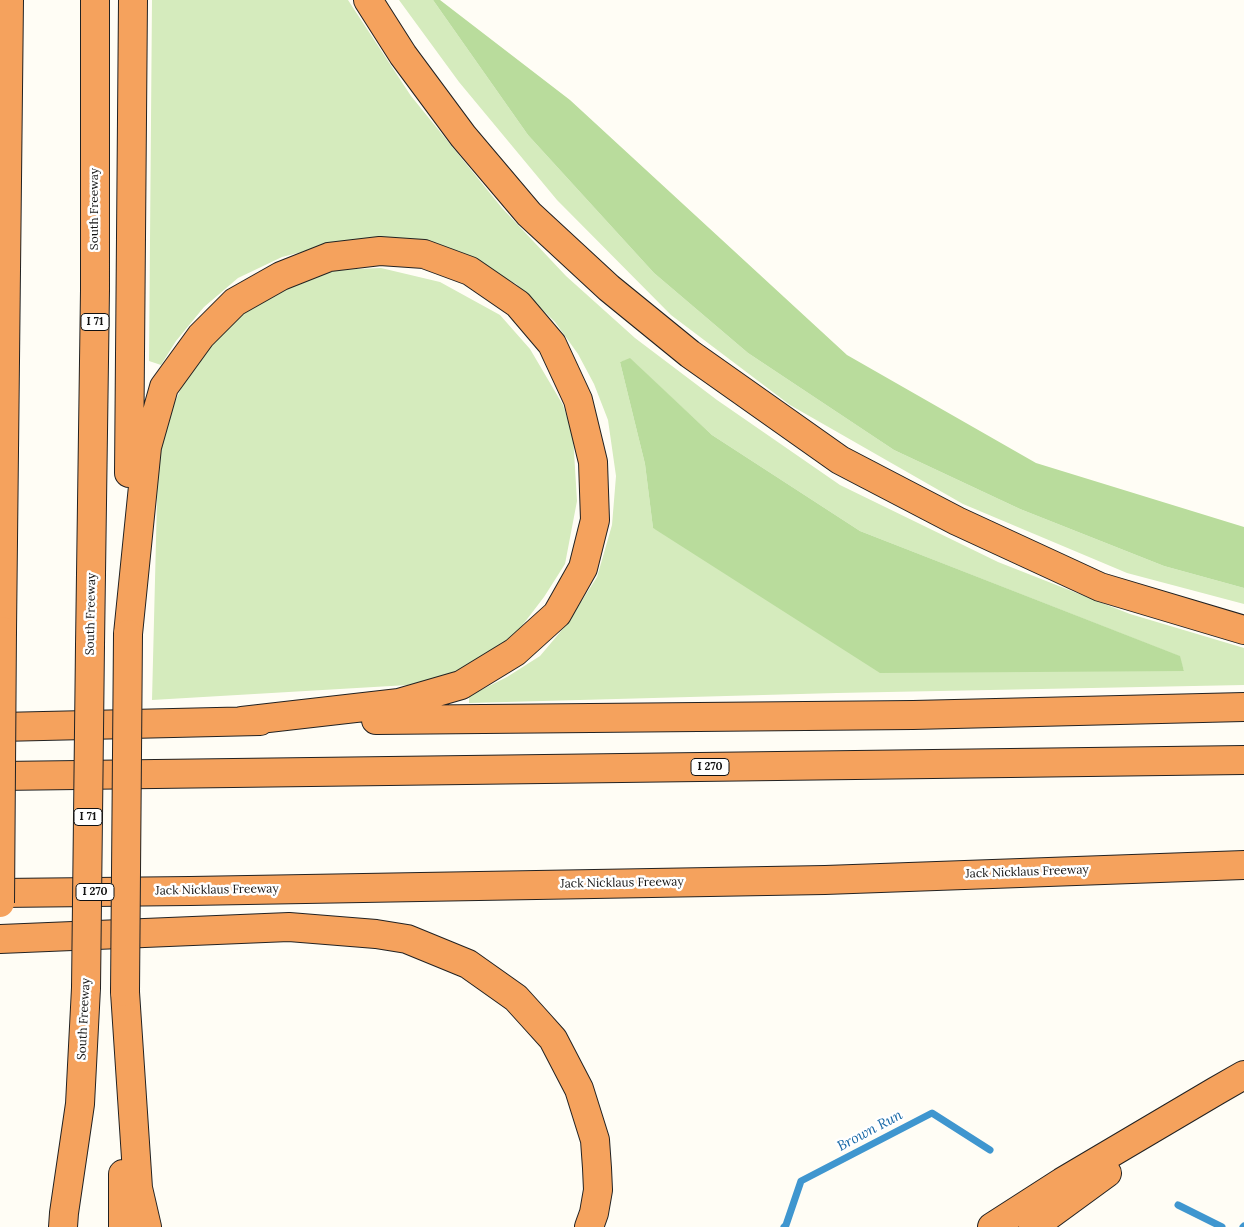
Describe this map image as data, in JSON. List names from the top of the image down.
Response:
{
  "streets": {
    "highway": [
      "South Freeway",
      "I 71",
      "I 270",
      "Jack Nicklaus Freeway"
    ]
  },
  "water": ["Brown Run"]
}
